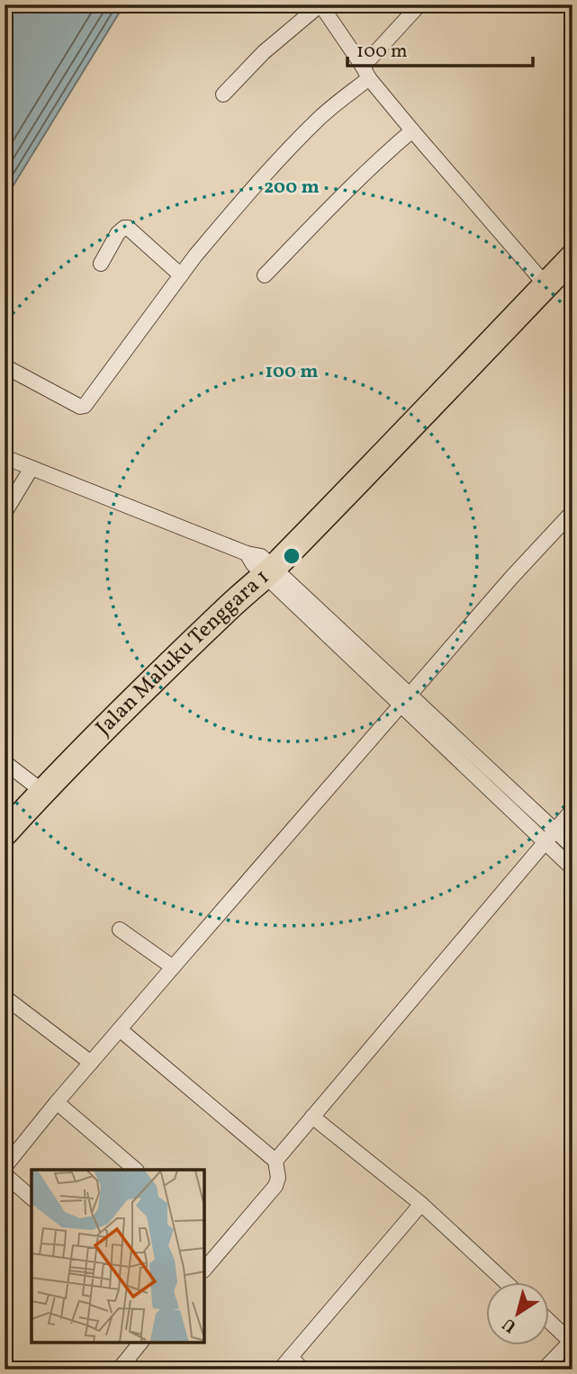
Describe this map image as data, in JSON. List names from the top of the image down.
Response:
{
  "streets": {
    "highway": ["Jalan Maluku Tenggara 1"]
  },
  "scale_bar": "100 m",
  "north": "bottom left",
  "rings": ["200 m", "100 m"]
}
